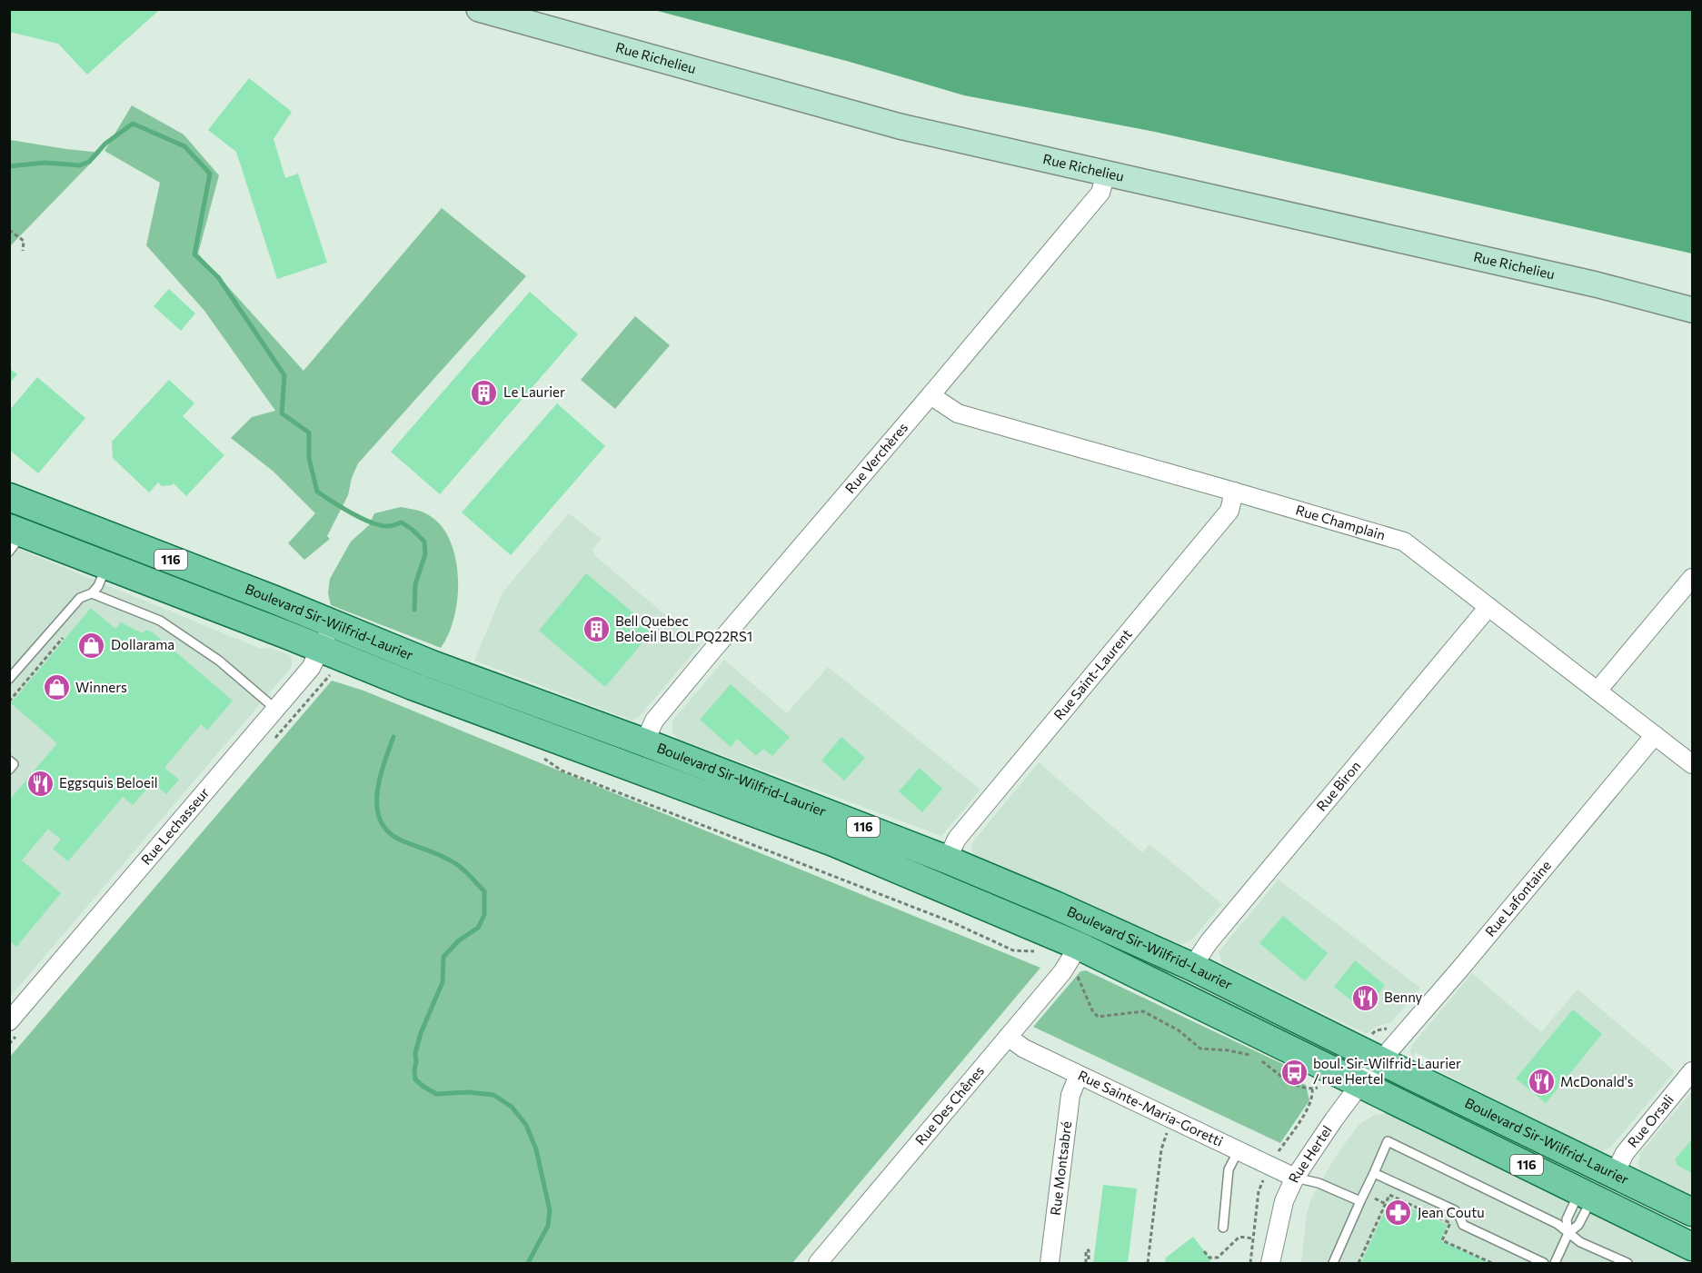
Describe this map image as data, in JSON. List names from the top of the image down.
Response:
{
  "streets": {
    "main road": ["Rue Richelieu", "116", "Boulevard Sir-Wilfrid-Laurier"],
    "street": [
      "Rue Verchères",
      "Rue Champlain",
      "Rue Saint-Laurent",
      "Rue Biron",
      "Rue Lechasseur",
      "Rue Lafontaine",
      "Rue Des Chênes",
      "Rue Sainte-Maria-Goretti",
      "Rue Orsali",
      "Rue Hertel",
      "Rue Montsabré"
    ]
  },
  "crossings": [
    ["Rue Richelieu", "Rue Verchères"],
    ["Rue Verchères", "Rue Champlain"],
    ["Rue Verchères", "Boulevard Sir-Wilfrid-Laurier"],
    ["Rue Champlain", "Rue Saint-Laurent"],
    ["Rue Champlain", "Rue Biron"],
    ["Rue Champlain", "Rue Lafontaine"],
    ["Boulevard Sir-Wilfrid-Laurier", "Rue Saint-Laurent"],
    ["Boulevard Sir-Wilfrid-Laurier", "Rue Biron"],
    ["Boulevard Sir-Wilfrid-Laurier", "Rue Lechasseur"],
    ["Boulevard Sir-Wilfrid-Laurier", "Rue Lafontaine"],
    ["Boulevard Sir-Wilfrid-Laurier", "Rue Des Chênes"],
    ["Boulevard Sir-Wilfrid-Laurier", "Rue Orsali"],
    ["Boulevard Sir-Wilfrid-Laurier", "Rue Hertel"],
    ["Rue Lafontaine", "Rue Hertel"],
    ["Rue Des Chênes", "Rue Sainte-Maria-Goretti"],
    ["Rue Sainte-Maria-Goretti", "Rue Hertel"],
    ["Rue Sainte-Maria-Goretti", "Rue Montsabré"]
  ],
  "places": {
    "building": ["Le Laurier", "Bell Quebec Beloeil BLOLPQ22RS1"],
    "shop": ["Dollarama", "Winners"],
    "restaurant": ["Eggsquis Beloeil", "Benny", "McDonald's"],
    "bus stop": ["boul. Sir-Wilfrid-Laurier / rue Hertel"],
    "pharmacy": ["Jean Coutu"]
  }
}
